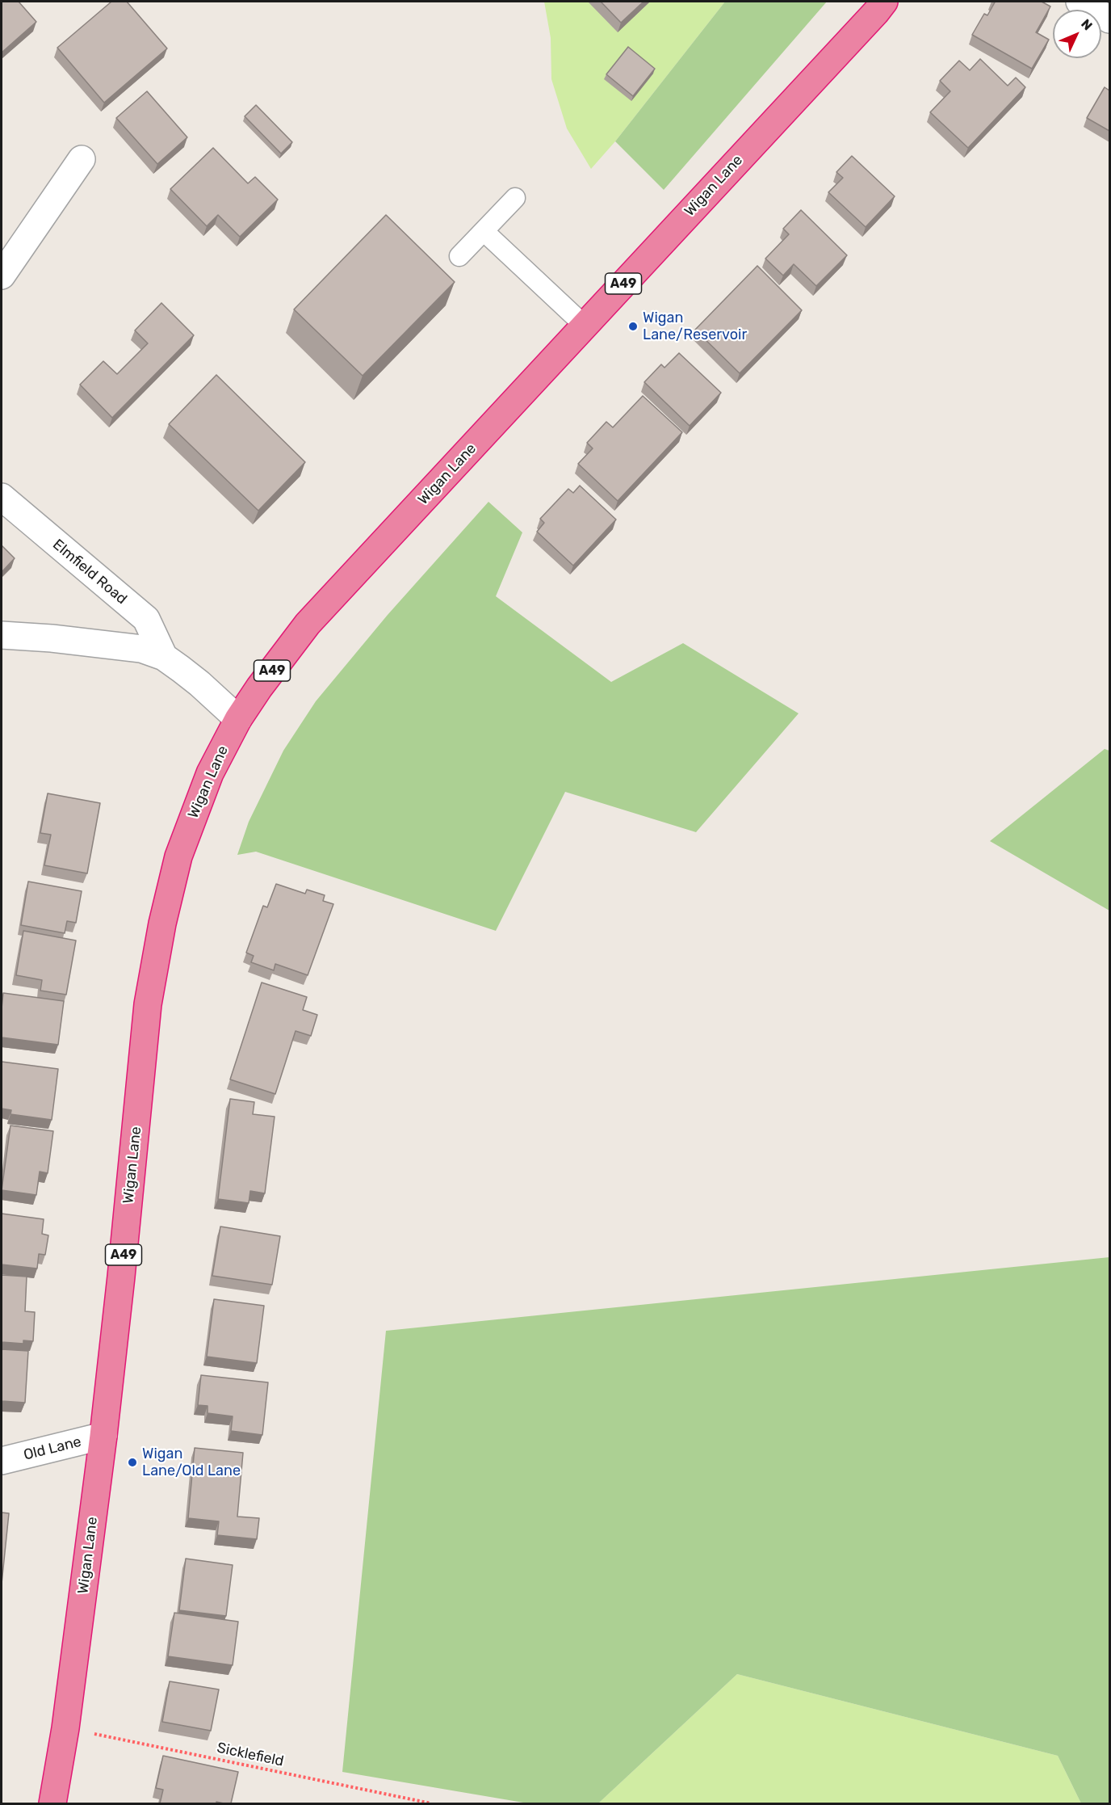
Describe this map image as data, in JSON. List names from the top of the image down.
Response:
{
  "streets": {
    "highway": ["Wigan Lane", "A49"],
    "street": ["Elmfield Road", "Old Lane"],
    "path": ["Sicklefield"]
  },
  "crossings": [
    ["Wigan Lane", "Old Lane"],
    ["Wigan Lane", "Sicklefield"]
  ],
  "places": ["Wigan Lane/Reservoir", "Wigan Lane/Old Lane"],
  "north": "top right"
}
